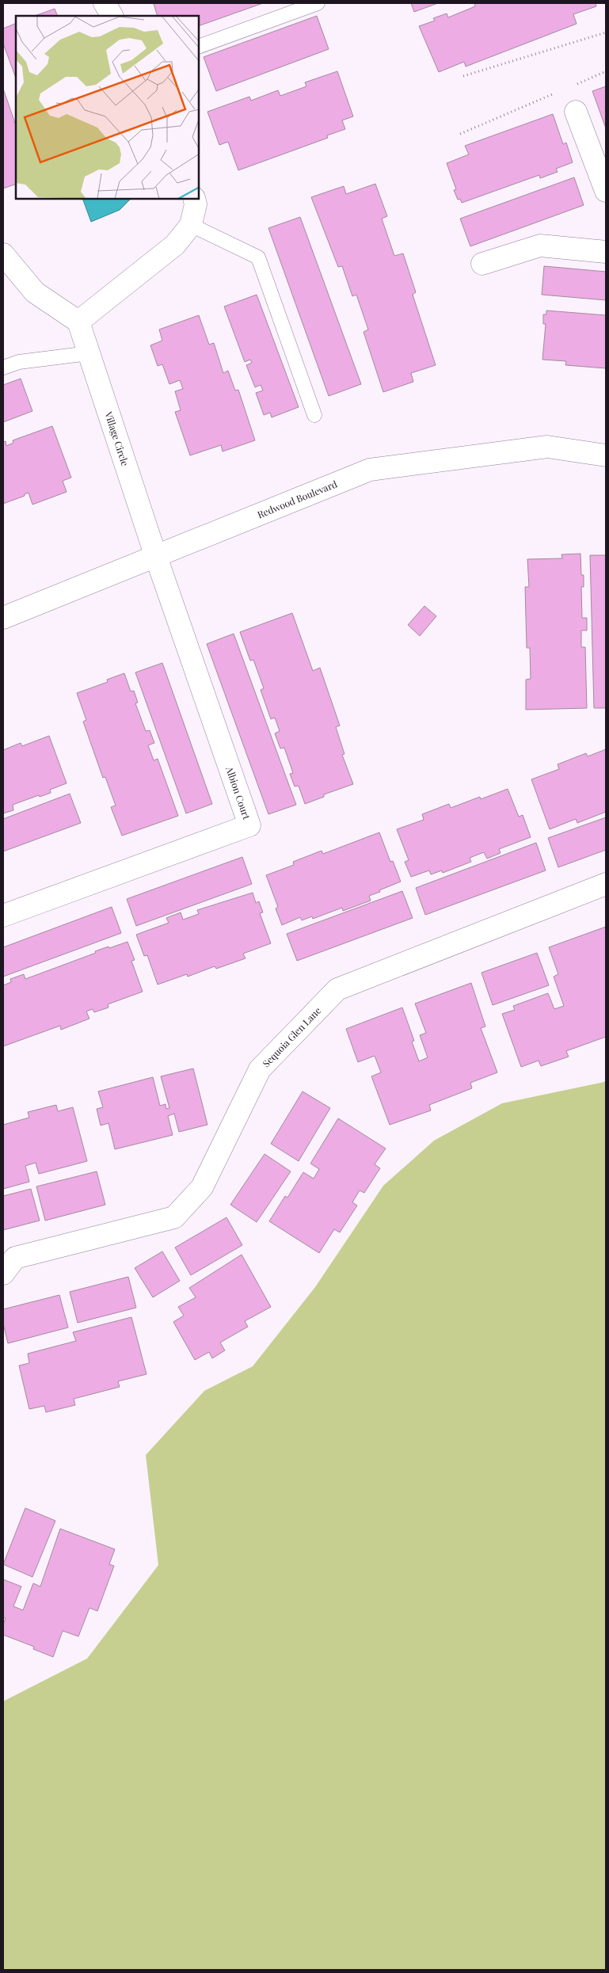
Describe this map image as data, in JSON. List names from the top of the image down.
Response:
{
  "streets": {
    "street": [
      "Village Circle",
      "Redwood Boulevard",
      "Albion Court",
      "Sequoia Glen Lane"
    ]
  },
  "crossings": [
    ["Village Circle", "Redwood Boulevard"],
    ["Village Circle", "Albion Court"],
    ["Redwood Boulevard", "Albion Court"]
  ]
}
